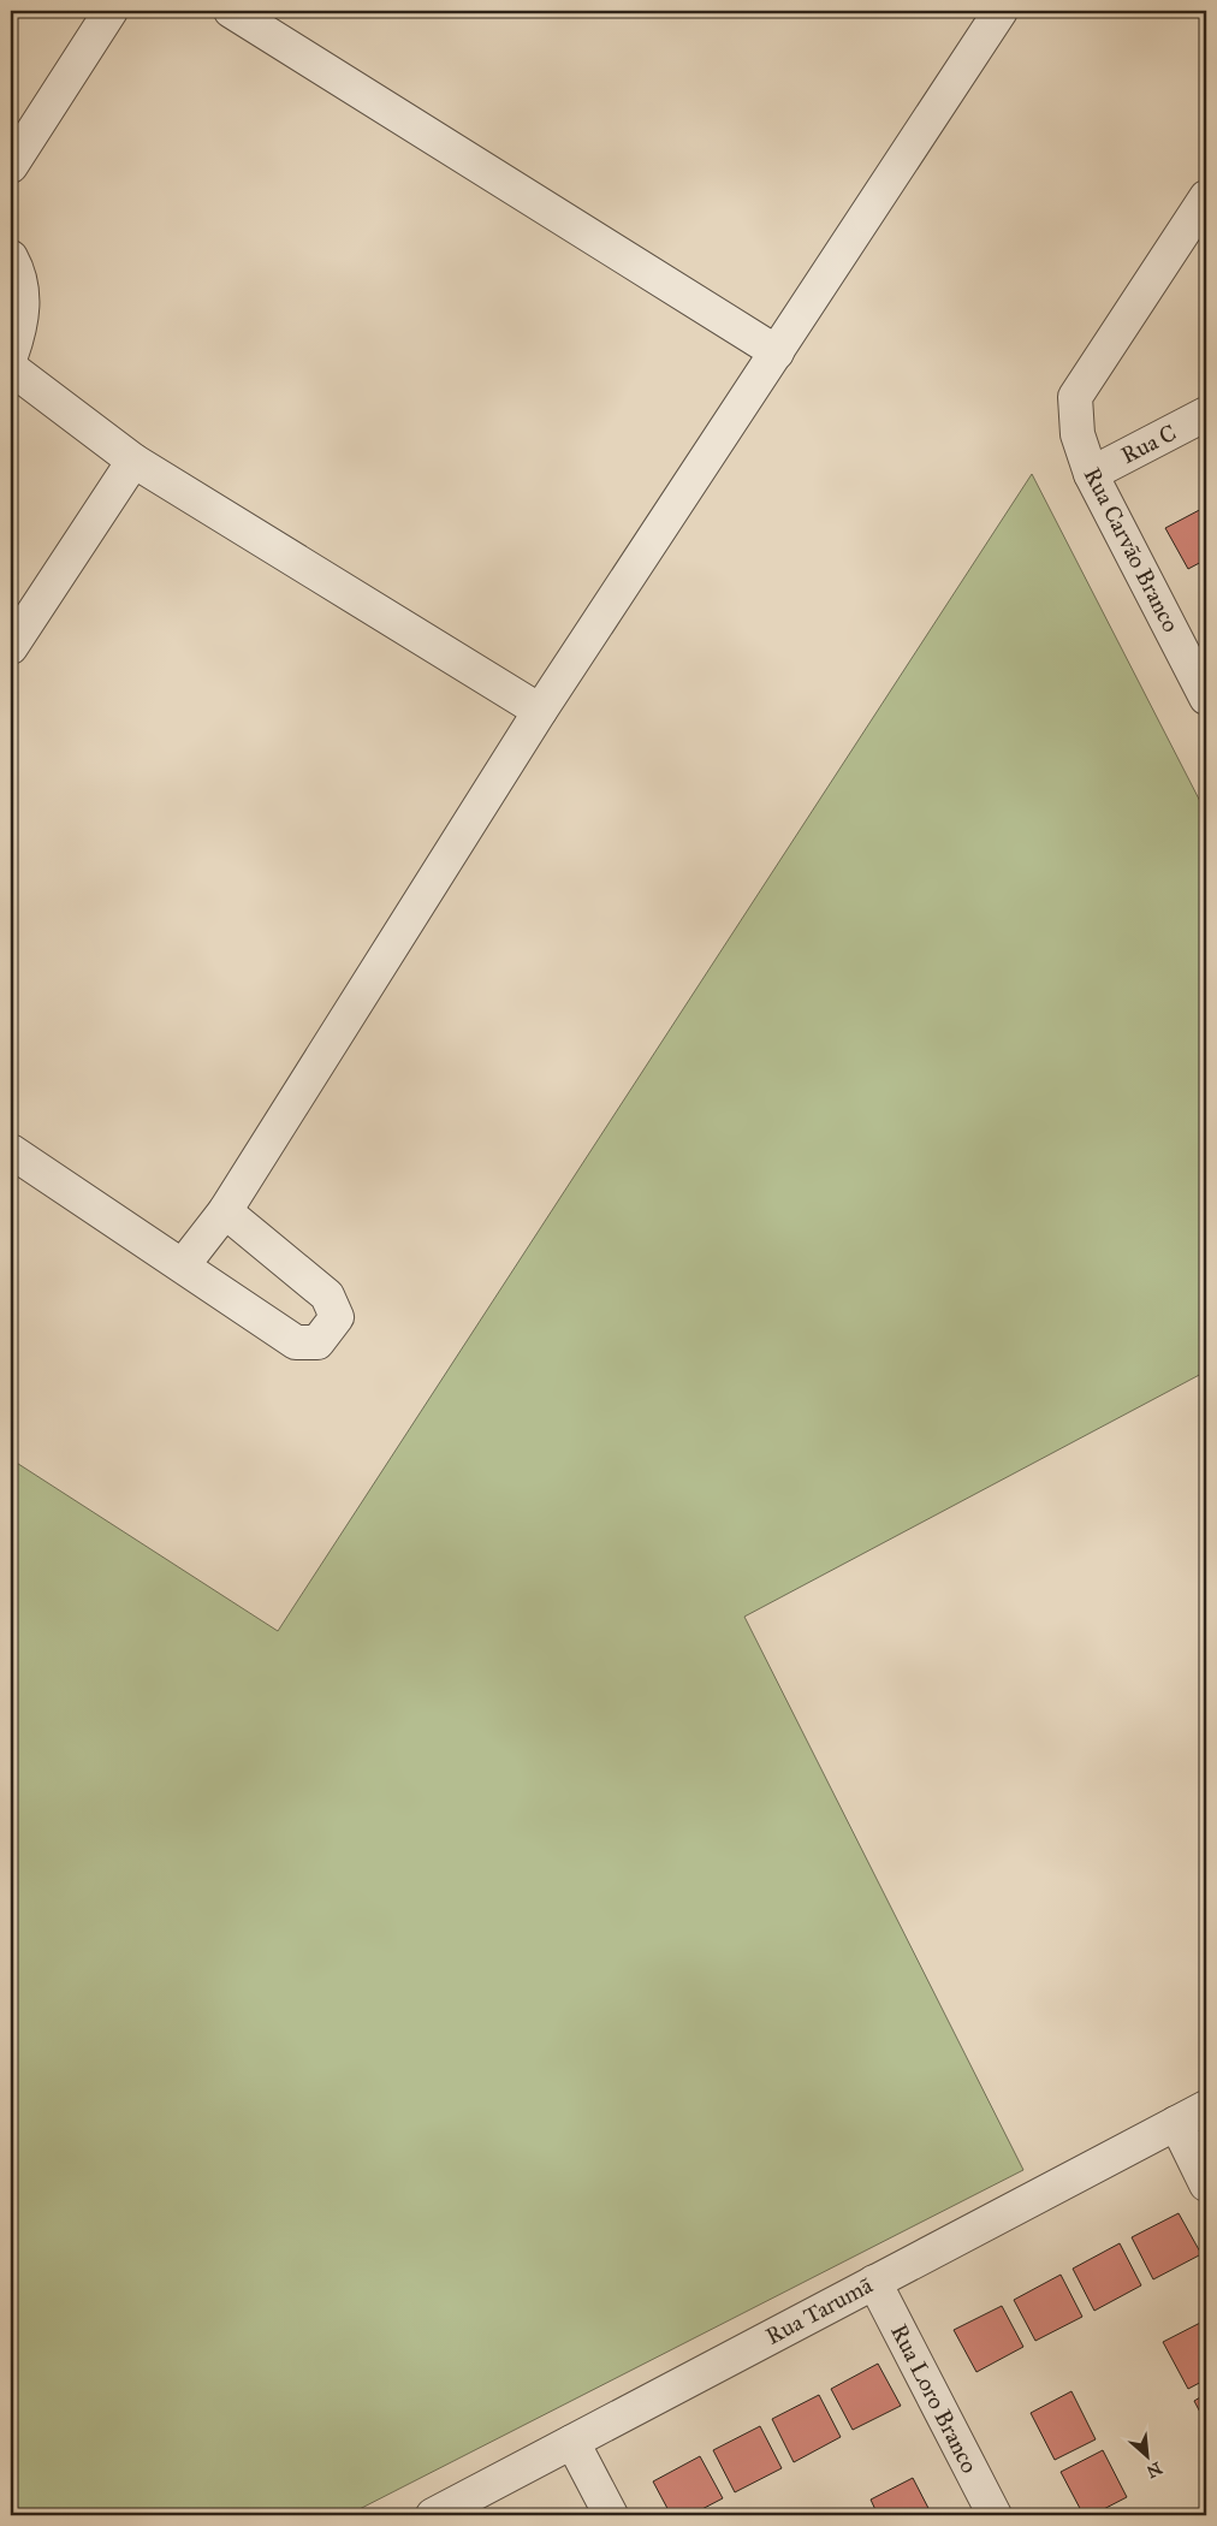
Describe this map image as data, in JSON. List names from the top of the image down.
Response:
{
  "streets": {
    "street": [
      "Rua C",
      "Rua Carvão Branco",
      "Rua Tarumã",
      "Rua Loro Branco"
    ]
  },
  "crossings": [
    ["Rua C", "Rua Carvão Branco"],
    ["Rua Tarumã", "Rua Loro Branco"]
  ],
  "north": "bottom right"
}
